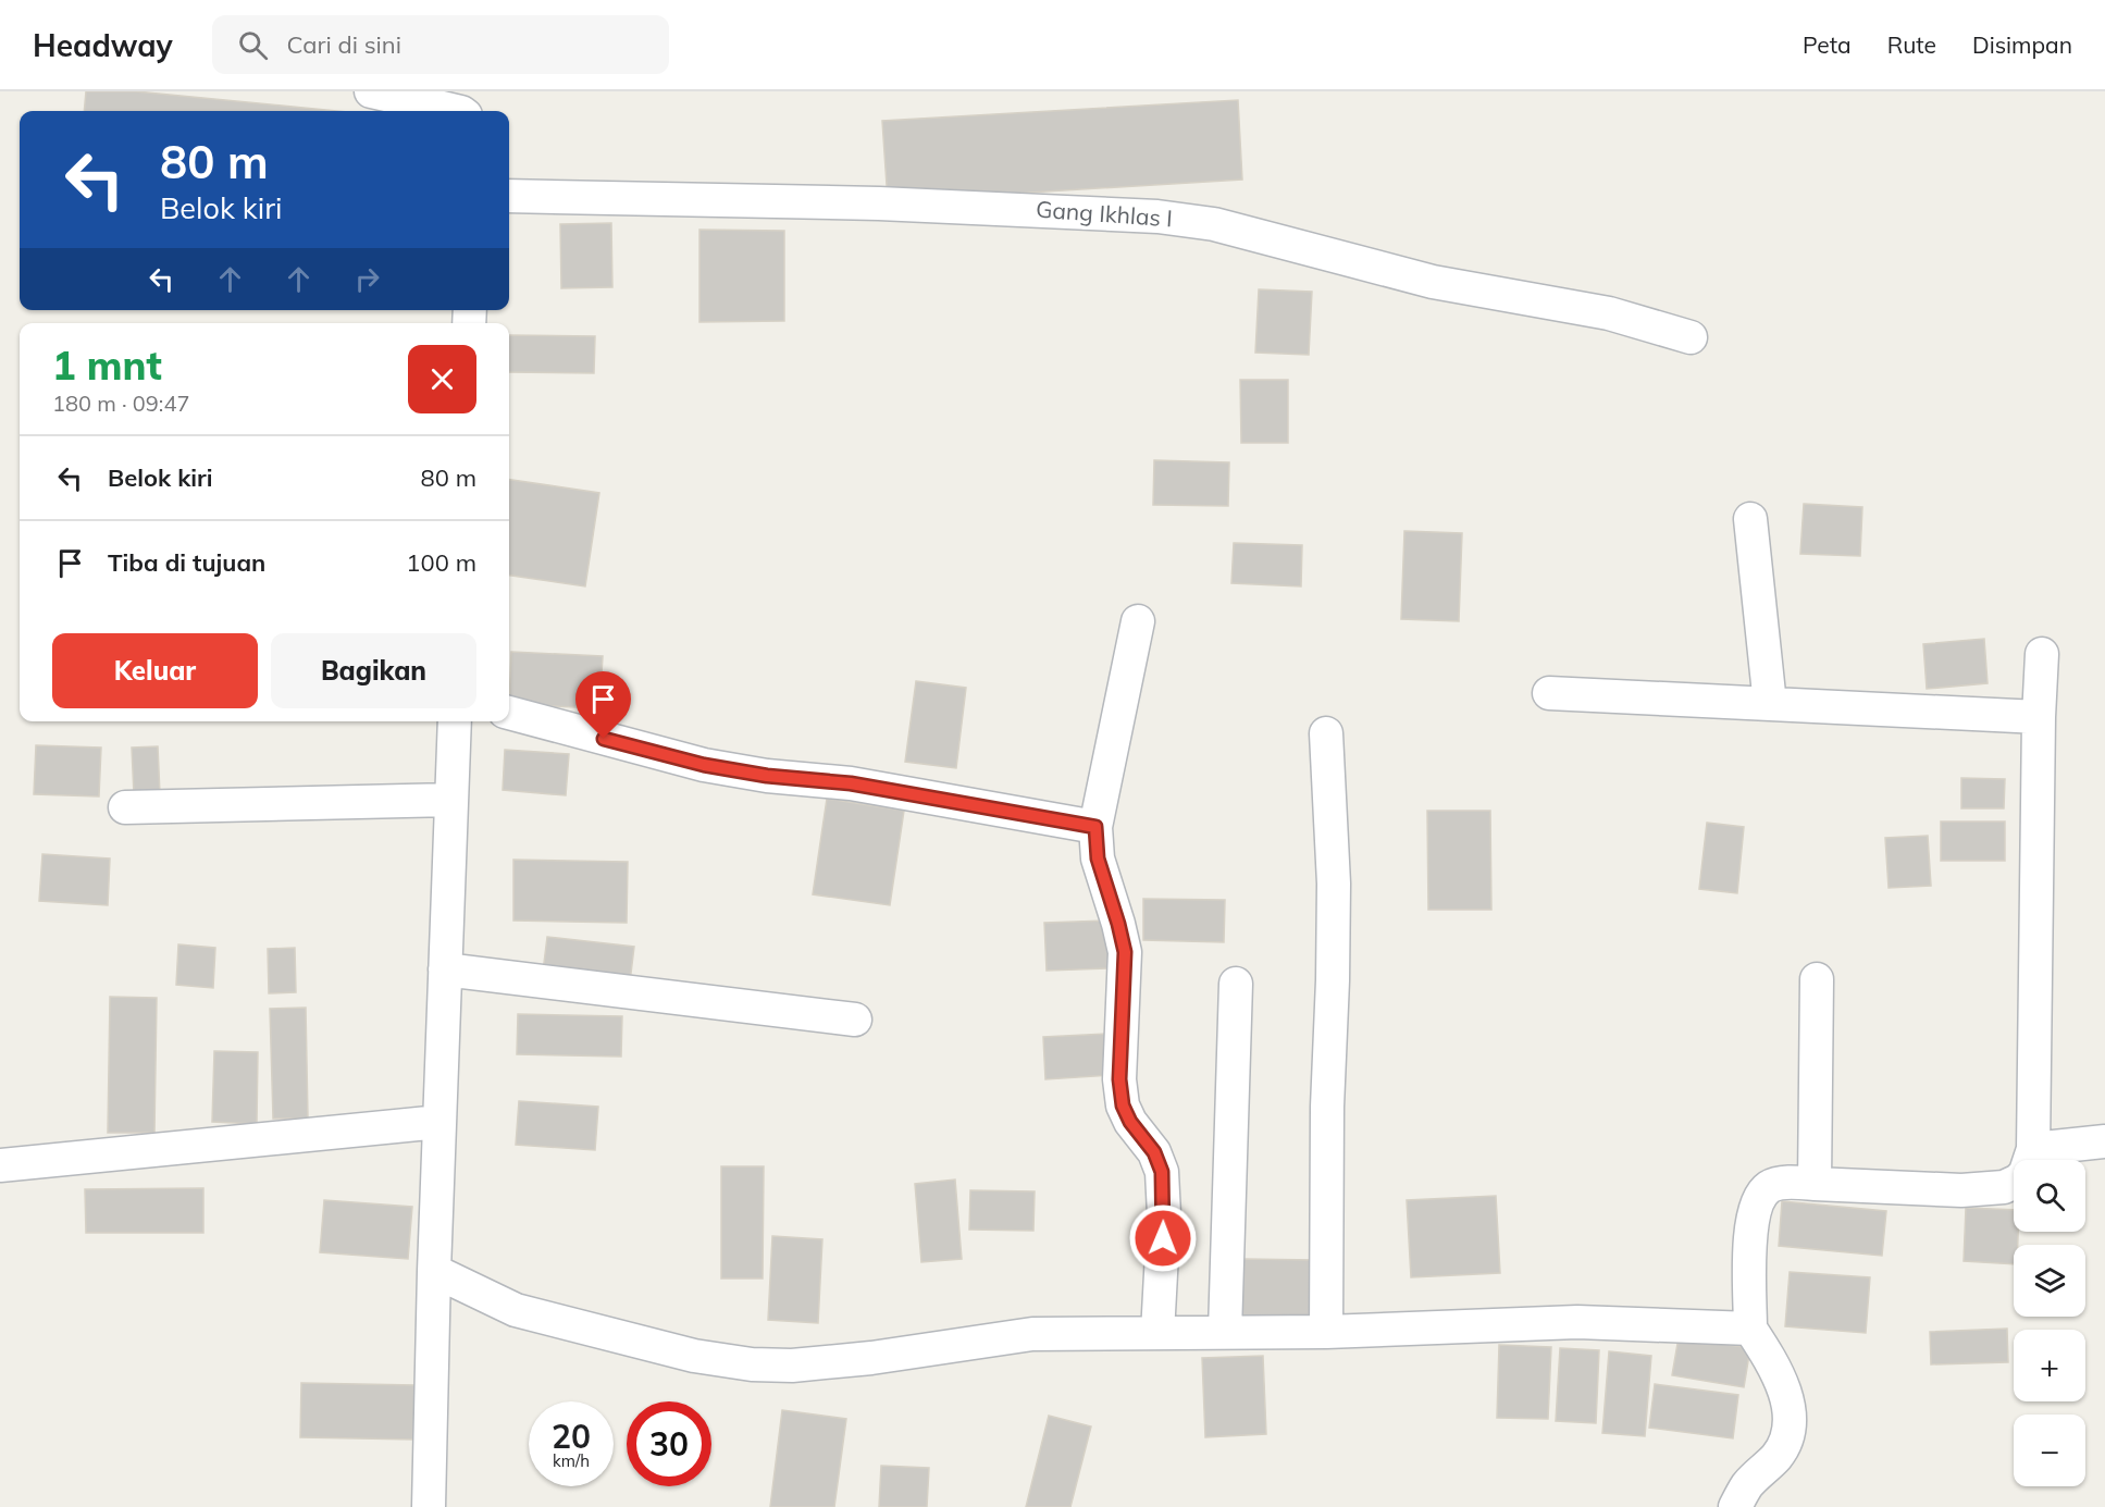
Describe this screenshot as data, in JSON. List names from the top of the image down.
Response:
{
  "streets": {
    "street": ["Gang Ikhlas I"]
  },
  "page": {
    "header": "Headway",
    "search": "Cari di sini",
    "nav": ["Peta", "Rute", "Disimpan"],
    "turn": ["80 m", "Belok kiri"],
    "heading": ["1 mnt", "180 m · 09:47"],
    "list": [
      {
        "name": "Belok kiri",
        "value": "80 m"
      },
      {
        "name": "Tiba di tujuan",
        "value": "100 m"
      }
    ],
    "buttons": ["Keluar", "Bagikan"],
    "map_buttons": ["+", "−"],
    "speed": "20 km/h",
    "limit": "30"
  }
}
